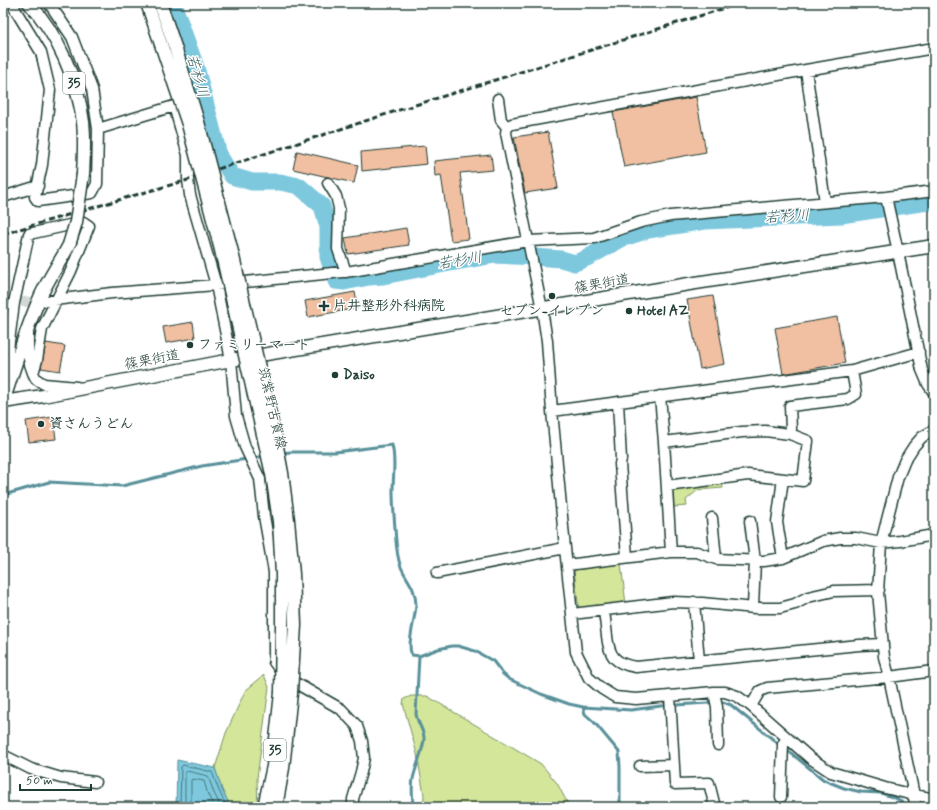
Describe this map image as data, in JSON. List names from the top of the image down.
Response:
{
  "streets": {
    "main road": ["35", "篠栗街道", "筑紫野古賀線"]
  },
  "crossings": [
    ["35", "篠栗街道"]
  ],
  "water": ["若杉川"],
  "places": {
    "other": [
      "セブン-イレブン",
      "Hotel AZ",
      "ファミリーマート",
      "Daiso",
      "資さんうどん"
    ],
    "health": ["片井整形外科病院"]
  },
  "scale_bar": "50 m"
}
